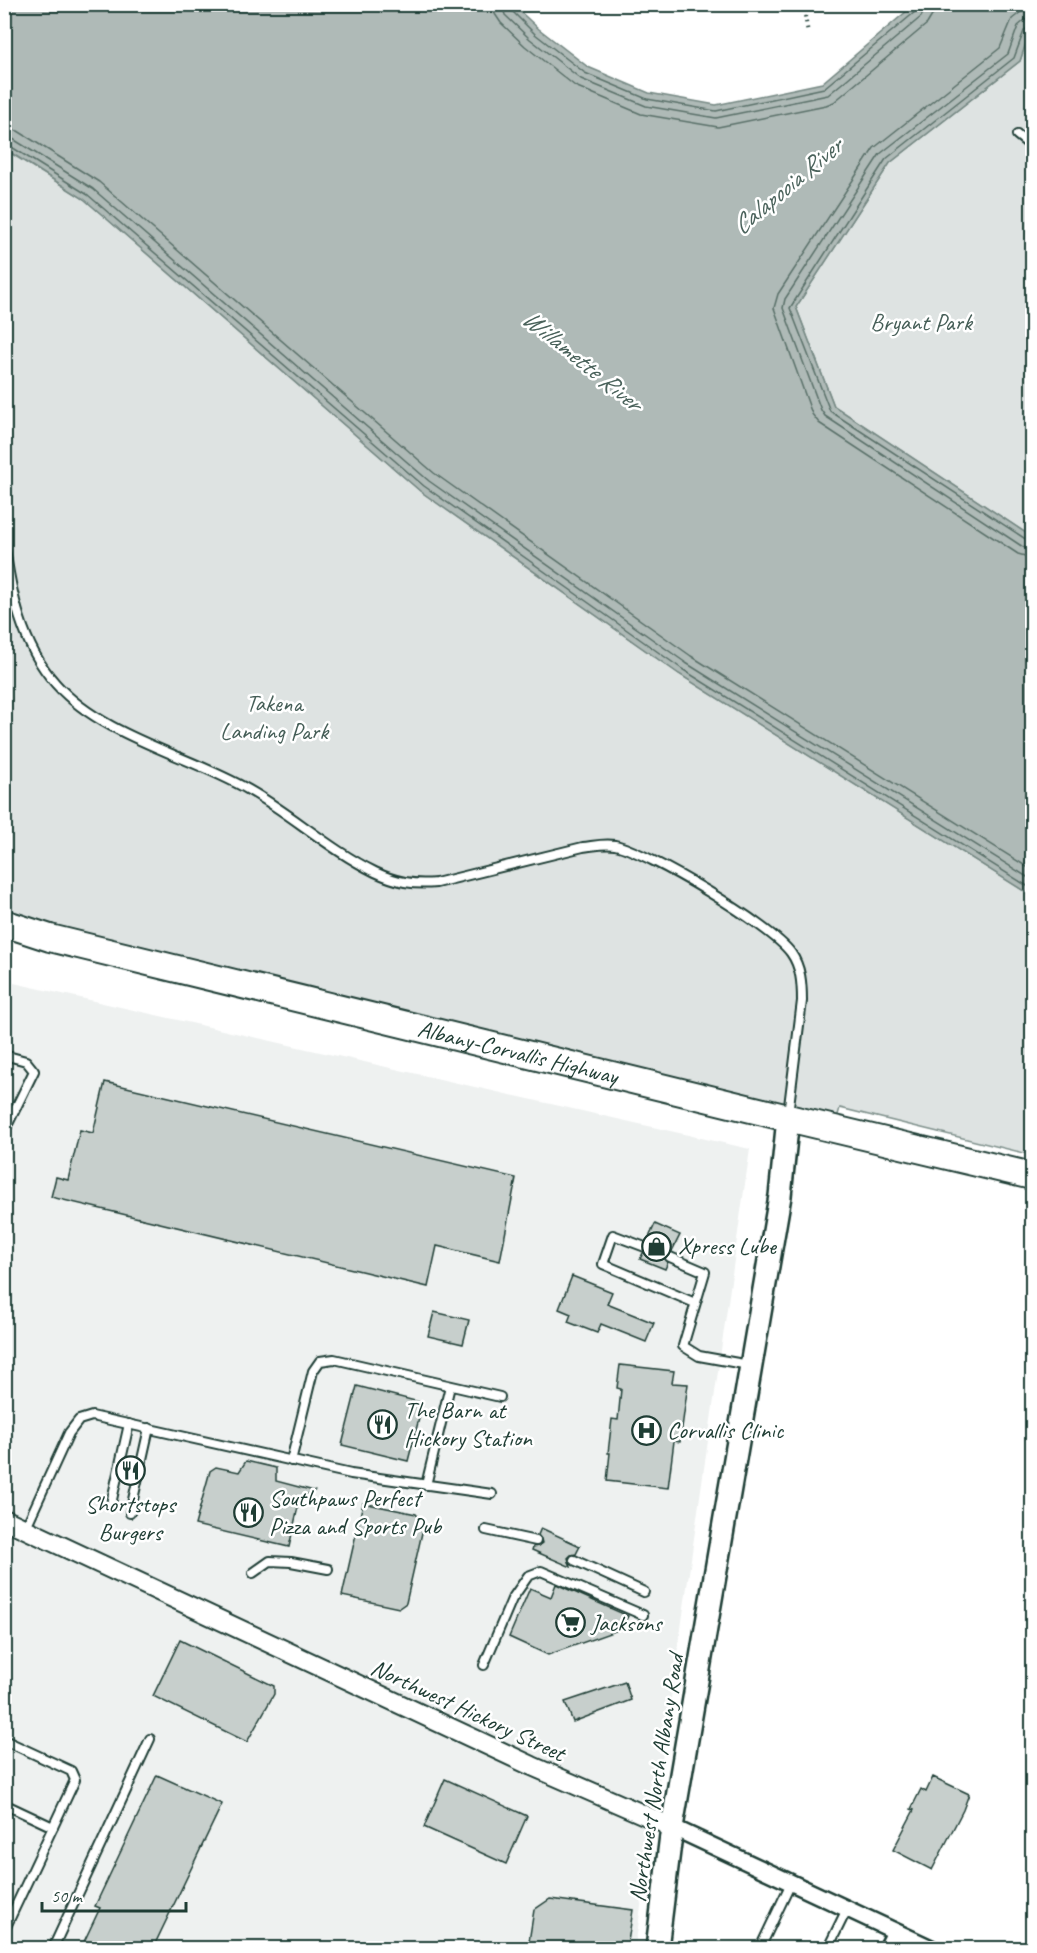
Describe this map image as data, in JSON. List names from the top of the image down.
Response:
{
  "streets": {
    "highway": ["Albany-Corvallis Highway"],
    "main road": ["Northwest North Albany Road"],
    "street": ["Northwest Hickory Street"]
  },
  "crossings": [
    ["Albany-Corvallis Highway", "Northwest North Albany Road"],
    ["Northwest Hickory Street", "Northwest North Albany Road"]
  ],
  "water": ["Calapooia River", "Willamette River"],
  "parks": ["Bryant Park", "Takena Landing Park"],
  "places": {
    "shop": ["Xpress Lube"],
    "restaurant": ["The Barn at Hickory Station", "Shortstops Burgers", "Southpaws Perfect Pizza and Sports Pub"],
    "hospital": ["Corvallis Clinic"],
    "supermarket": ["Jacksons"]
  },
  "scale_bar": "50 m"
}
